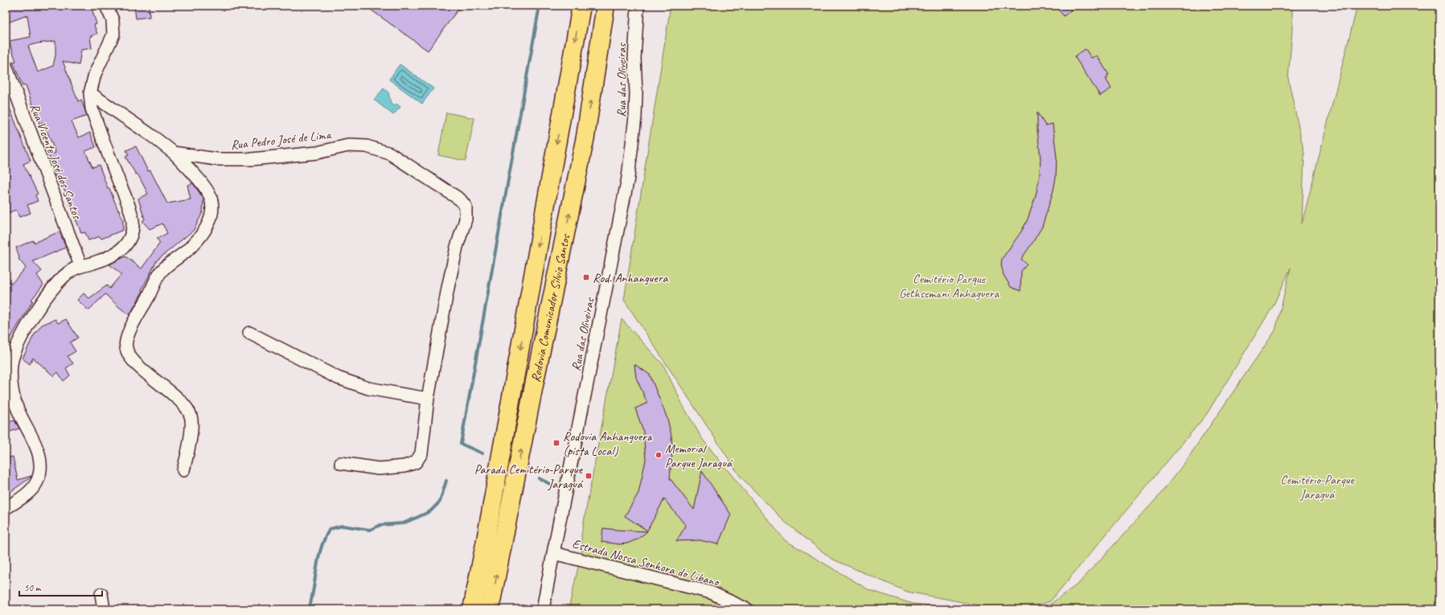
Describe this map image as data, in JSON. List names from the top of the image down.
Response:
{
  "streets": {
    "highway": ["Rodovia Comunicador Silvio Santos"],
    "street": [
      "Rua das Oliveiras",
      "Rua Pedro José de Lima",
      "Rua Vicente José dos Santos",
      "Estrada Nossa Senhora do Libano"
    ]
  },
  "crossings": [
    ["Rua das Oliveiras", "Estrada Nossa Senhora do Libano"]
  ],
  "parks": ["Cemitério Parque Gethsemani Anhaguera", "Cemitério-Parque Jaraguá"],
  "places": {
    "transit": ["Rod. Anhanguera", "Rodovia Anhanguera (pista Local)", "Parada Cemitério-Parque Jaraguá"],
    "other": ["Memorial Parque Jaraguá"]
  },
  "scale_bar": "50 m"
}
